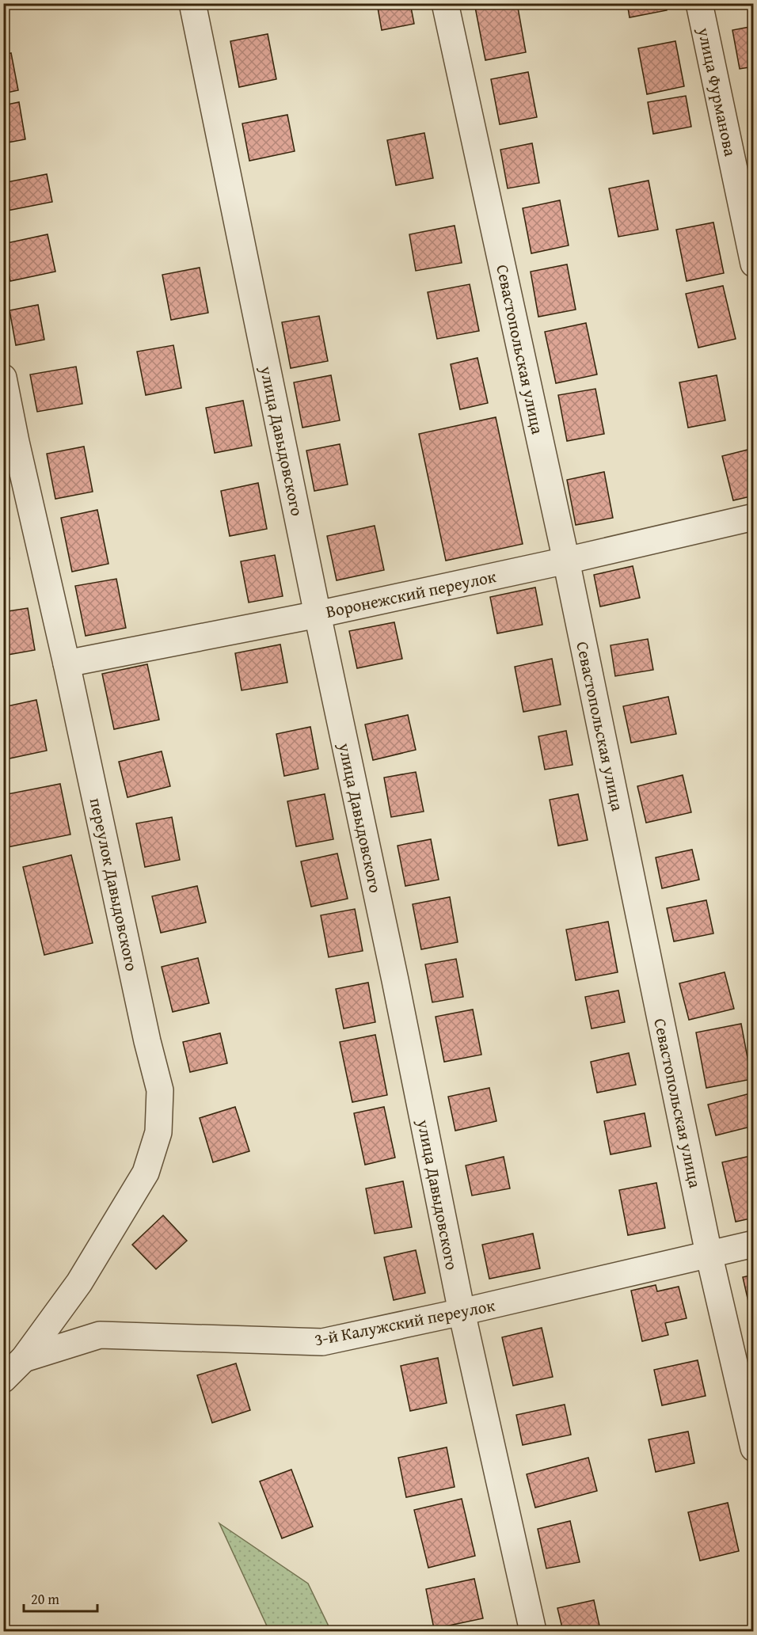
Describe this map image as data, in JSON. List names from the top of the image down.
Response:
{
  "streets": {
    "street": [
      "улица Фурманова",
      "Севастопольская улица",
      "улица Давыдовского",
      "Воронежский переулок",
      "переулок Давыдовского",
      "3-й Калужский переулок"
    ]
  },
  "crossings": [
    ["Севастопольская улица", "Воронежский переулок"],
    ["Севастопольская улица", "3-й Калужский переулок"],
    ["улица Давыдовского", "Воронежский переулок"],
    ["улица Давыдовского", "3-й Калужский переулок"],
    ["Воронежский переулок", "переулок Давыдовского"],
    ["переулок Давыдовского", "3-й Калужский переулок"]
  ],
  "scale_bar": "20 m"
}
